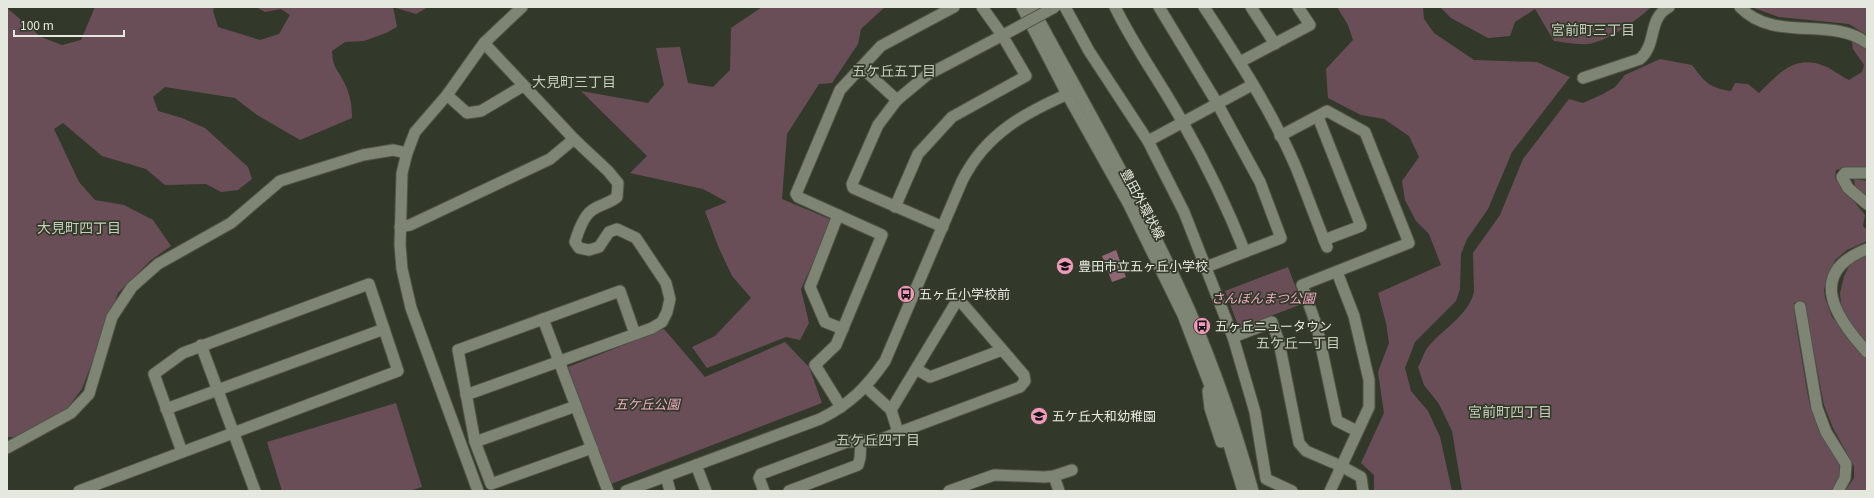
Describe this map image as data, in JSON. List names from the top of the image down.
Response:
{
  "streets": {
    "street": ["豊田外環状線"]
  },
  "districts": [
    "宮前町三丁目",
    "五ケ丘五丁目",
    "大見町三丁目",
    "大見町四丁目",
    "五ケ丘一丁目",
    "宮前町四丁目",
    "五ケ丘四丁目"
  ],
  "parks": ["さんぼんまつ公園", "五ケ丘公園"],
  "places": {
    "school or university": ["豊田市立五ヶ丘小学校", "五ケ丘大和幼稚園"],
    "bus stop": ["五ヶ丘小学校前", "五ヶ丘ニュータウン"]
  },
  "scale_bar": "100 m"
}
